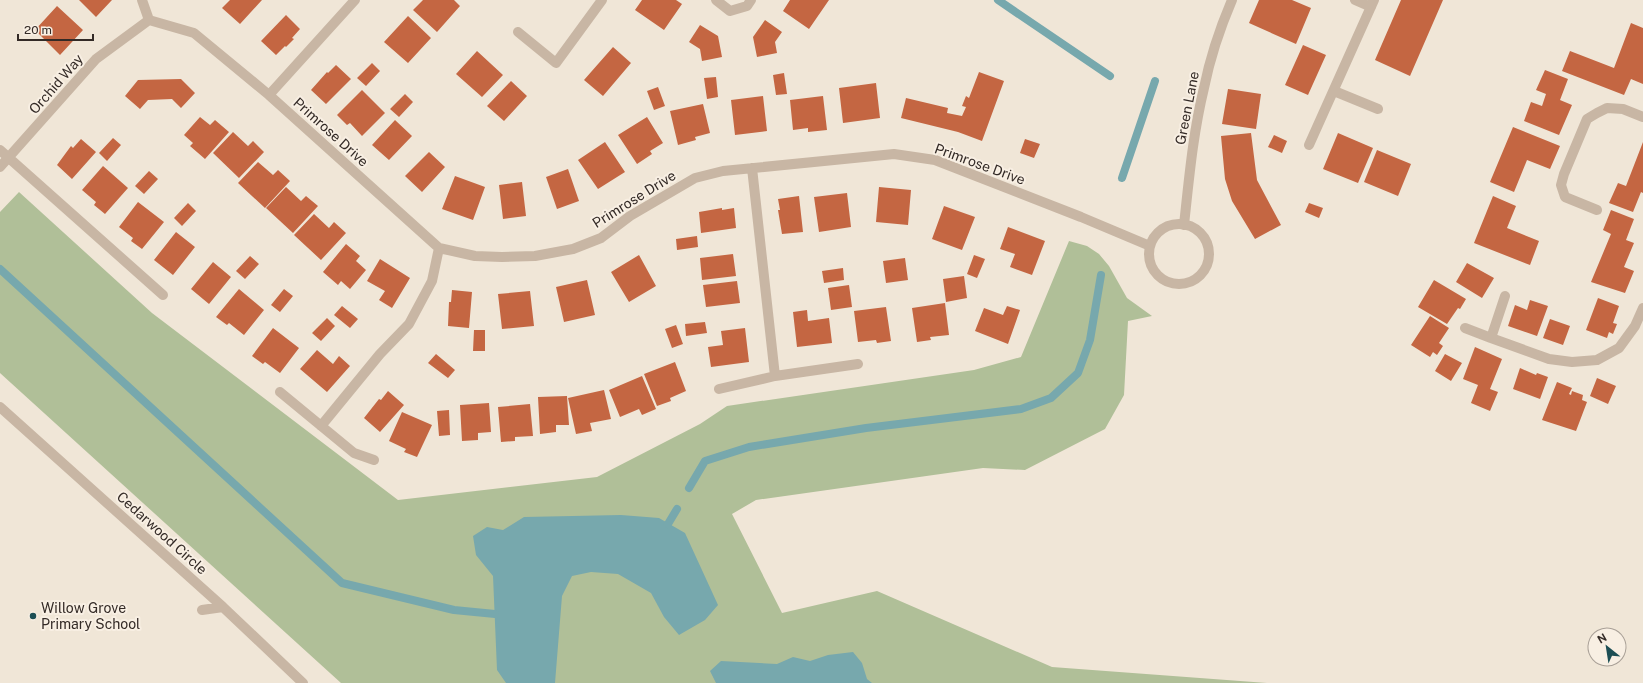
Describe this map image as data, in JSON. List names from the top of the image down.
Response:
{
  "streets": {
    "street": [
      "Orchid Way",
      "Green Lane",
      "Primrose Drive",
      "Cedarwood Circle"
    ]
  },
  "crossings": [
    ["Orchid Way", "Primrose Drive"],
    ["Green Lane", "Primrose Drive"]
  ],
  "places": ["Willow Grove Primary School"],
  "scale_bar": "20 m",
  "north": "top left"
}
